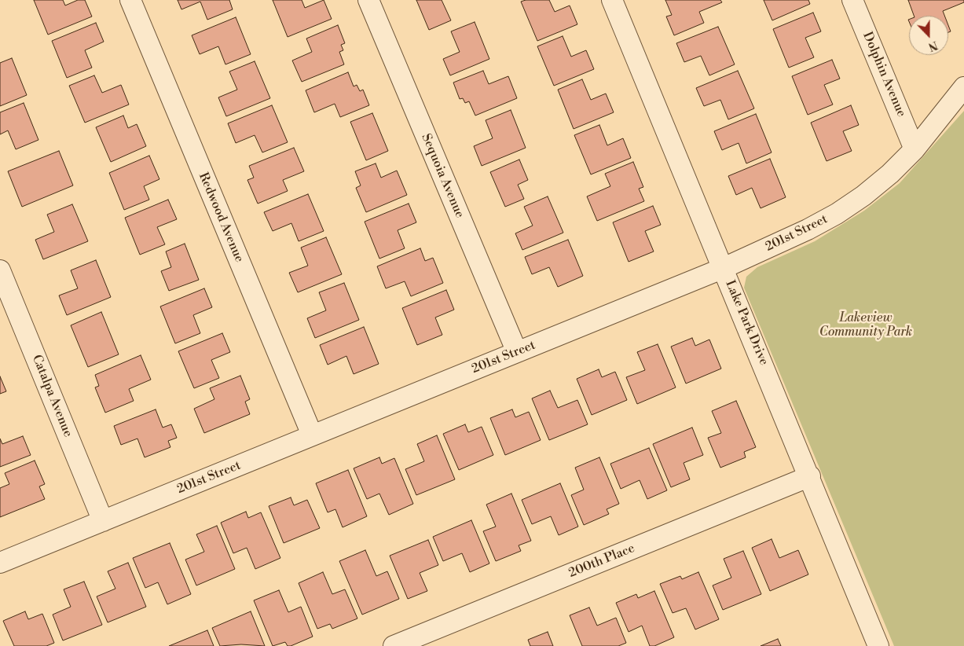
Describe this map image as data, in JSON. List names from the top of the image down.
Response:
{
  "streets": {
    "street": [
      "Dolphin Avenue",
      "Sequoia Avenue",
      "Redwood Avenue",
      "201st Street",
      "Lake Park Drive",
      "Catalpa Avenue",
      "200th Place"
    ]
  },
  "crossings": [
    ["Dolphin Avenue", "201st Street"],
    ["Sequoia Avenue", "201st Street"],
    ["Redwood Avenue", "201st Street"],
    ["201st Street", "Lake Park Drive"],
    ["201st Street", "Catalpa Avenue"],
    ["Lake Park Drive", "200th Place"]
  ],
  "parks": ["Lakeview Community Park"],
  "north": "bottom"
}
